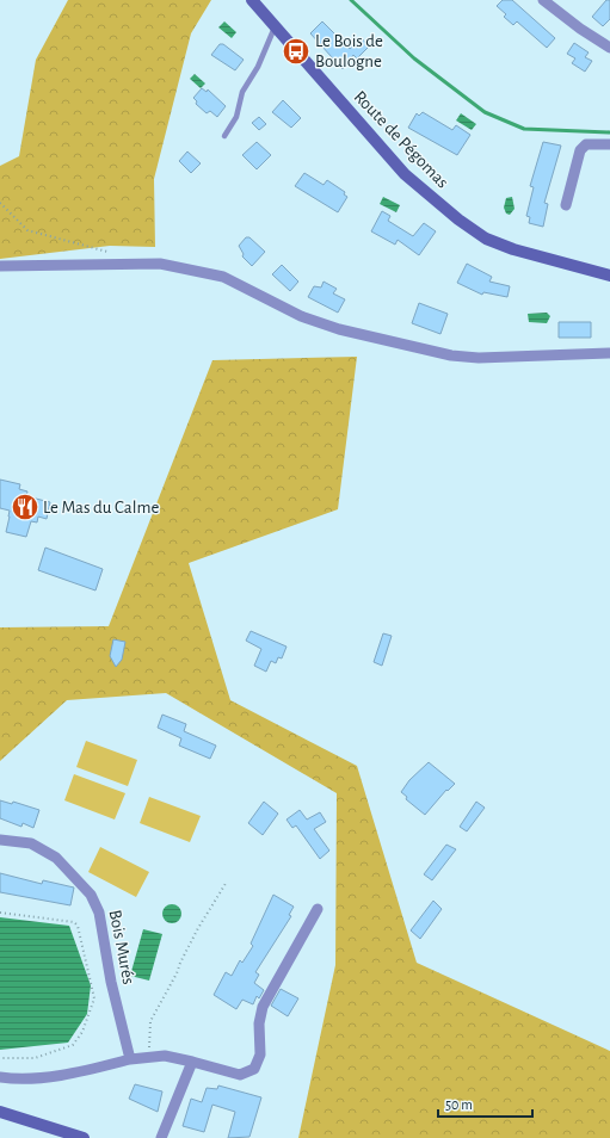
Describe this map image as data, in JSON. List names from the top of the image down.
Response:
{
  "streets": {
    "main road": ["Route de Pégomas"],
    "street": ["Bois Murés"]
  },
  "places": {
    "bus stop": ["Le Bois de Boulogne"],
    "restaurant": ["Le Mas du Calme"]
  },
  "scale_bar": "50 m"
}
